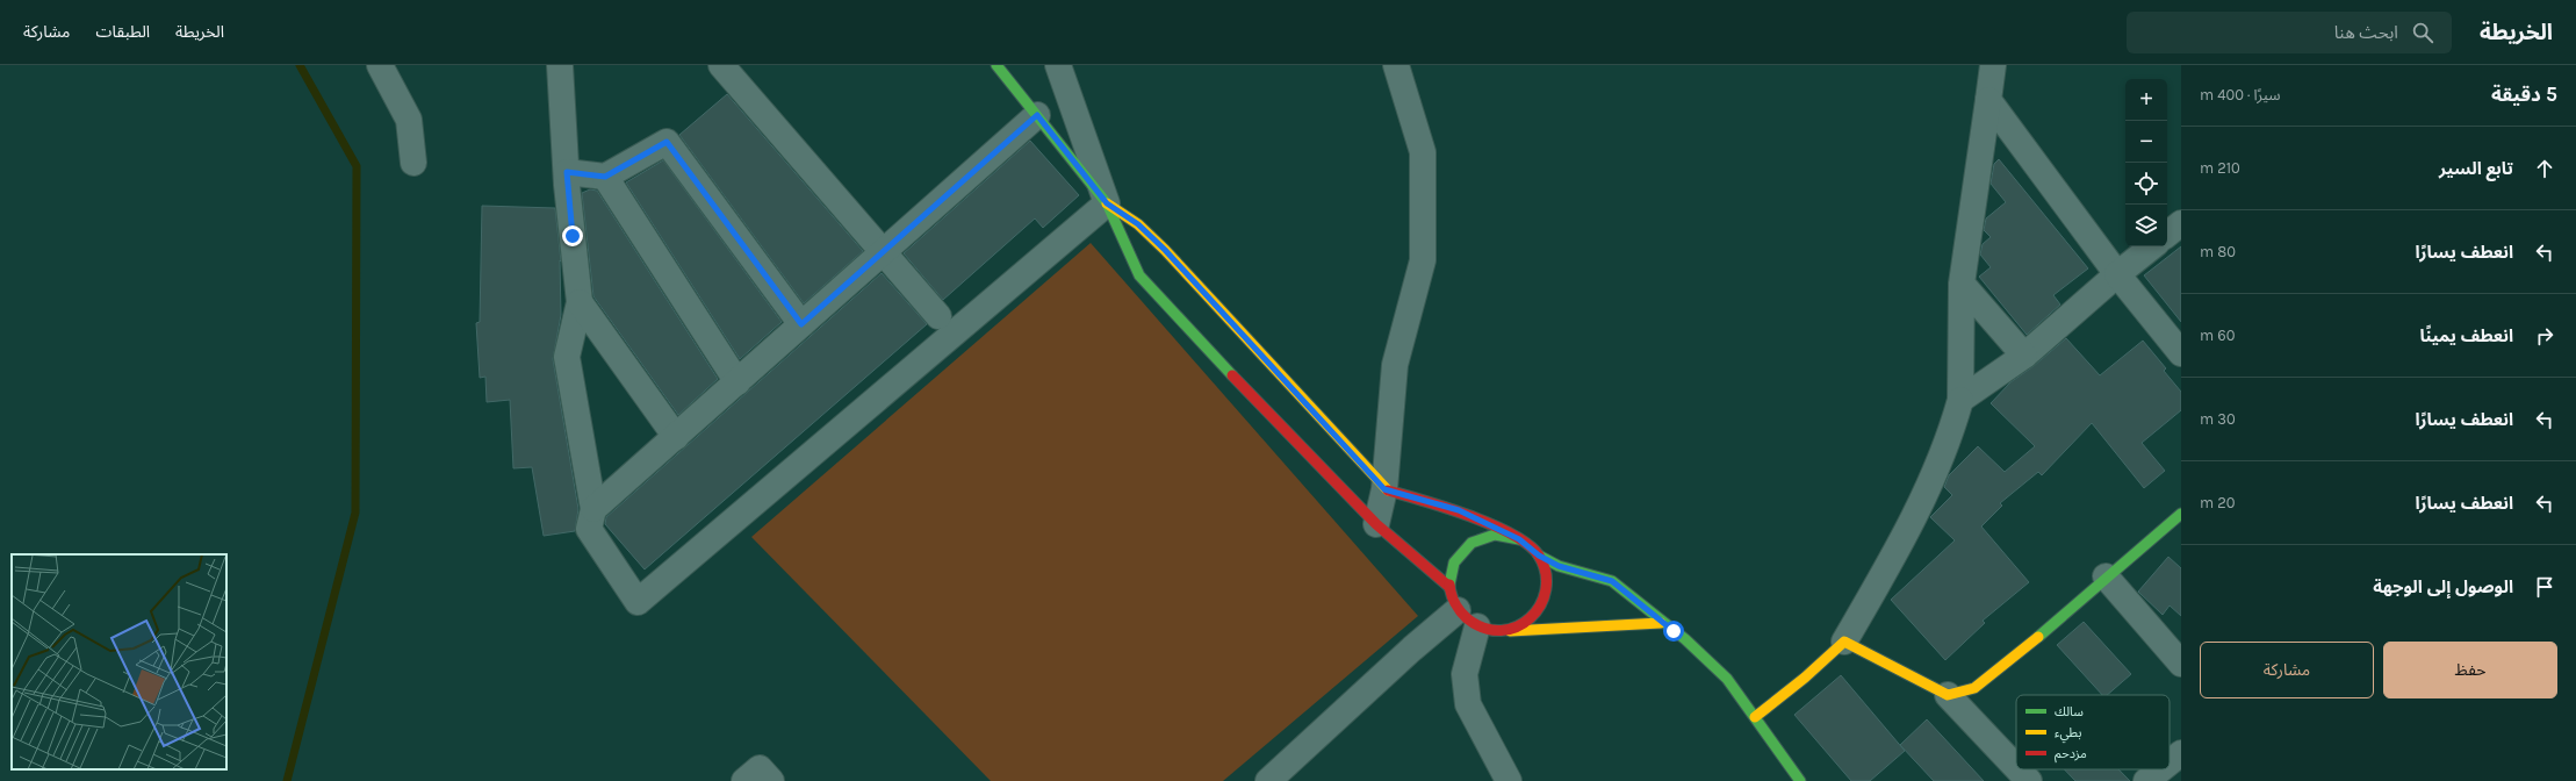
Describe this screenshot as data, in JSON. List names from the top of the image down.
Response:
{
  "legend": ["سالك", "بطيء", "مزدحم"],
  "page": {
    "header": "الخريطة",
    "search": "ابحث هنا",
    "nav": ["الخريطة", "الطبقات", "مشاركة"],
    "heading": ["5 دقيقة", "سيرًا · 400 m"],
    "map_buttons": ["+", "−"],
    "list": [
      ["تابع السير", "210 m"],
      ["انعطف يسارًا", "80 m"],
      ["انعطف يمينًا", "60 m"],
      ["انعطف يسارًا", "30 m"],
      ["انعطف يسارًا", "20 m"],
      "الوصول إلى الوجهة"
    ],
    "buttons": ["حفظ", "مشاركة"]
  }
}
